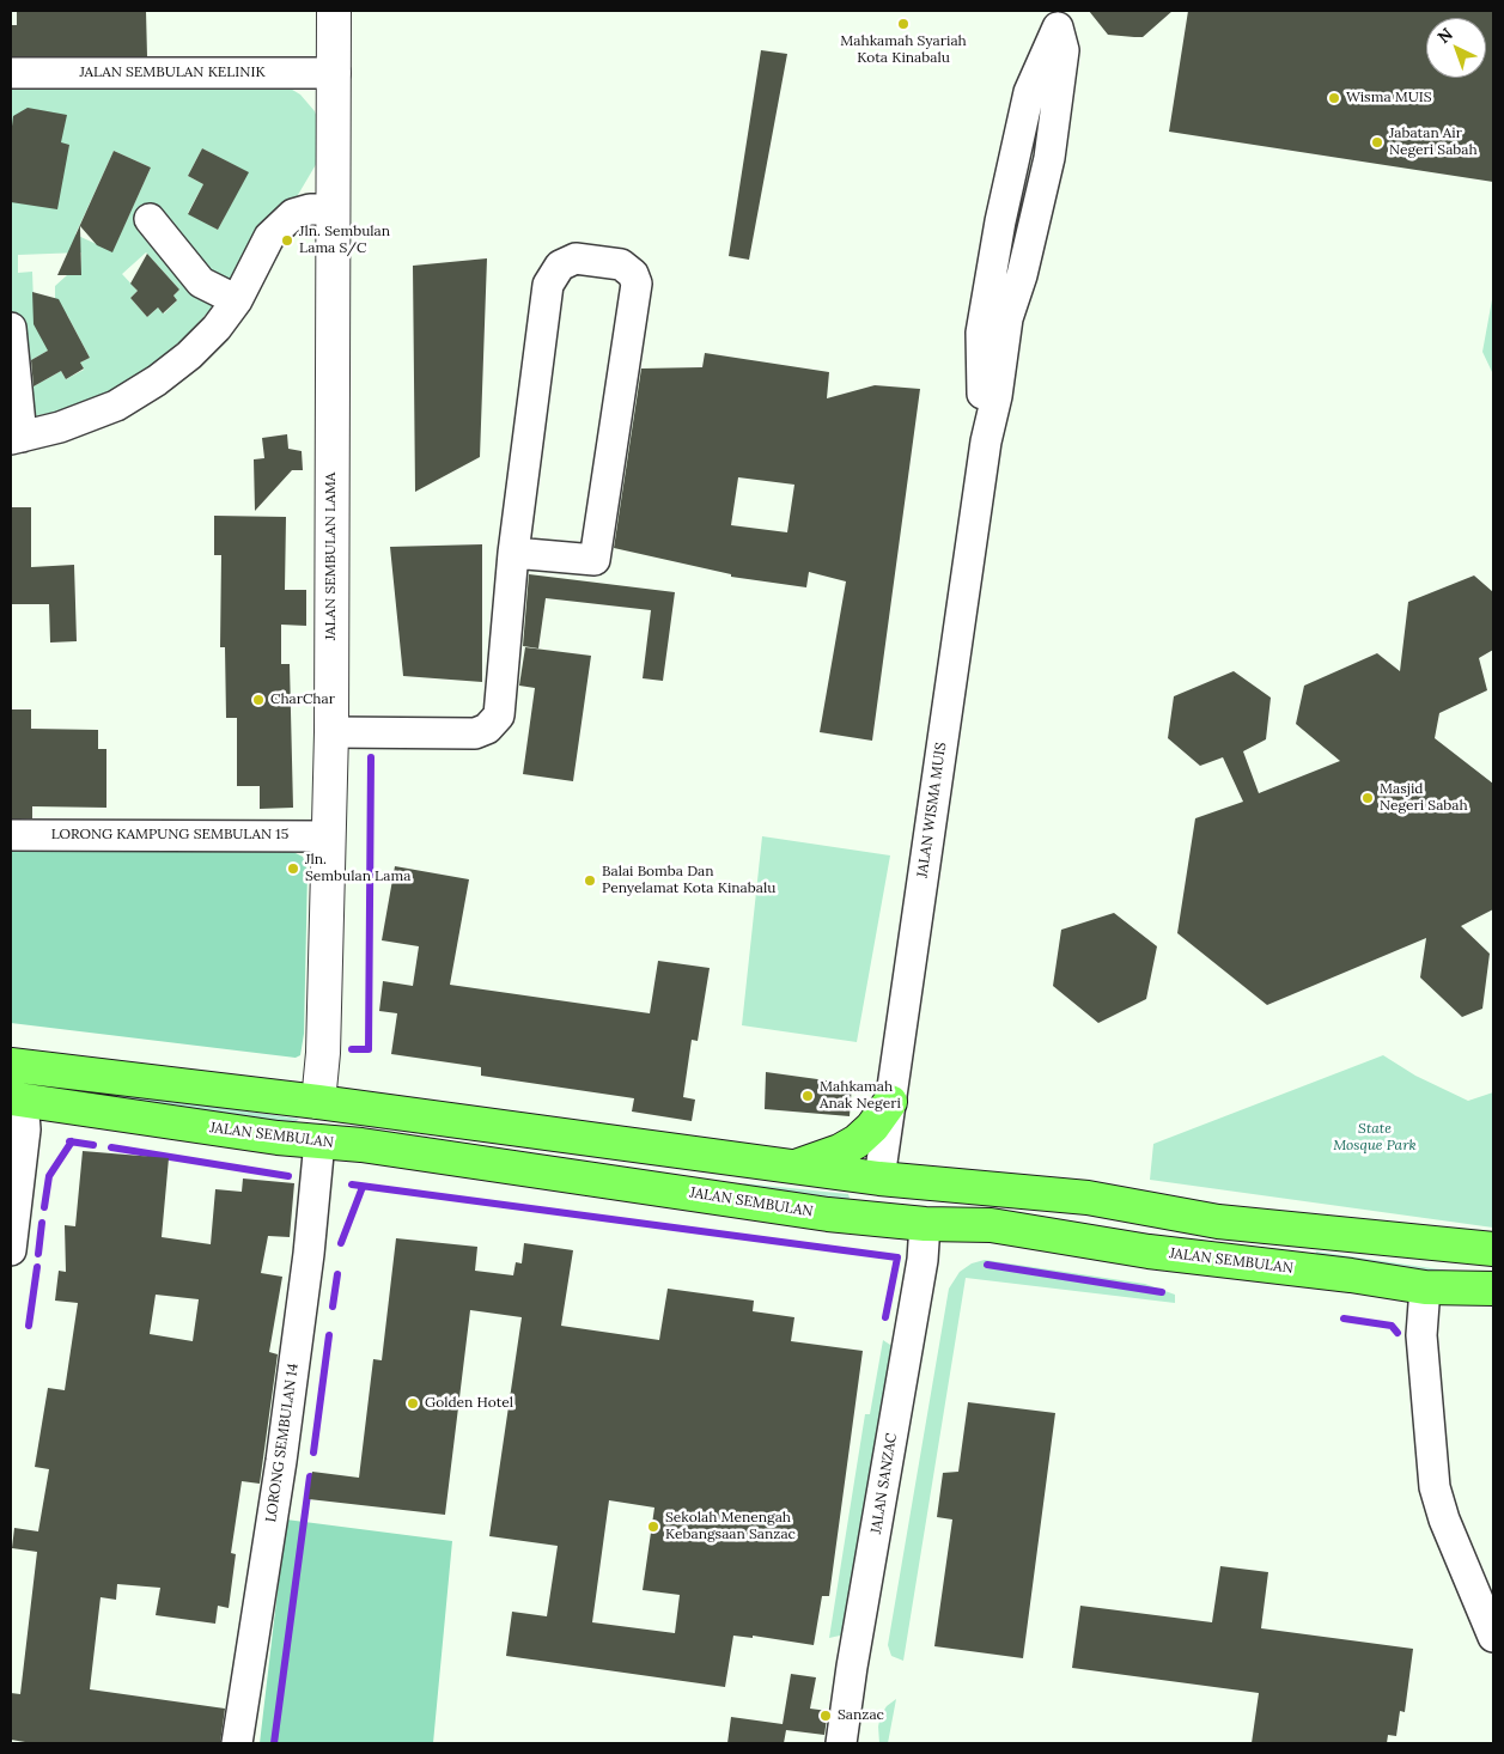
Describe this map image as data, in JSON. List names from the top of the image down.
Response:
{
  "streets": {
    "main road": ["JALAN SEMBULAN"],
    "street": [
      "JALAN SEMBULAN KELINIK",
      "JALAN SEMBULAN LAMA",
      "JALAN WISMA MUIS",
      "LORONG KAMPUNG SEMBULAN 15",
      "LORONG SEMBULAN 14",
      "JALAN SANZAC"
    ]
  },
  "crossings": [
    ["JALAN SEMBULAN KELINIK", "JALAN SEMBULAN LAMA"],
    ["JALAN SEMBULAN LAMA", "LORONG KAMPUNG SEMBULAN 15"],
    ["JALAN SEMBULAN", "LORONG SEMBULAN 14"],
    ["JALAN SEMBULAN", "JALAN SANZAC"]
  ],
  "parks": ["State Mosque Park"],
  "places": [
    "Mahkamah Syariah Kota Kinabalu",
    "Wisma MUIS",
    "Jabatan Air Negeri Sabah",
    "Jln. Sembulan Lama S/C",
    "CharChar",
    "Masjid Negeri Sabah",
    "Jln. Sembulan Lama",
    "Balai Bomba Dan Penyelamat Kota Kinabalu",
    "Mahkamah Anak Negeri",
    "Golden Hotel",
    "Sekolah Menengah Kebangsaan Sanzac",
    "Sanzac"
  ],
  "north": "top left"
}
